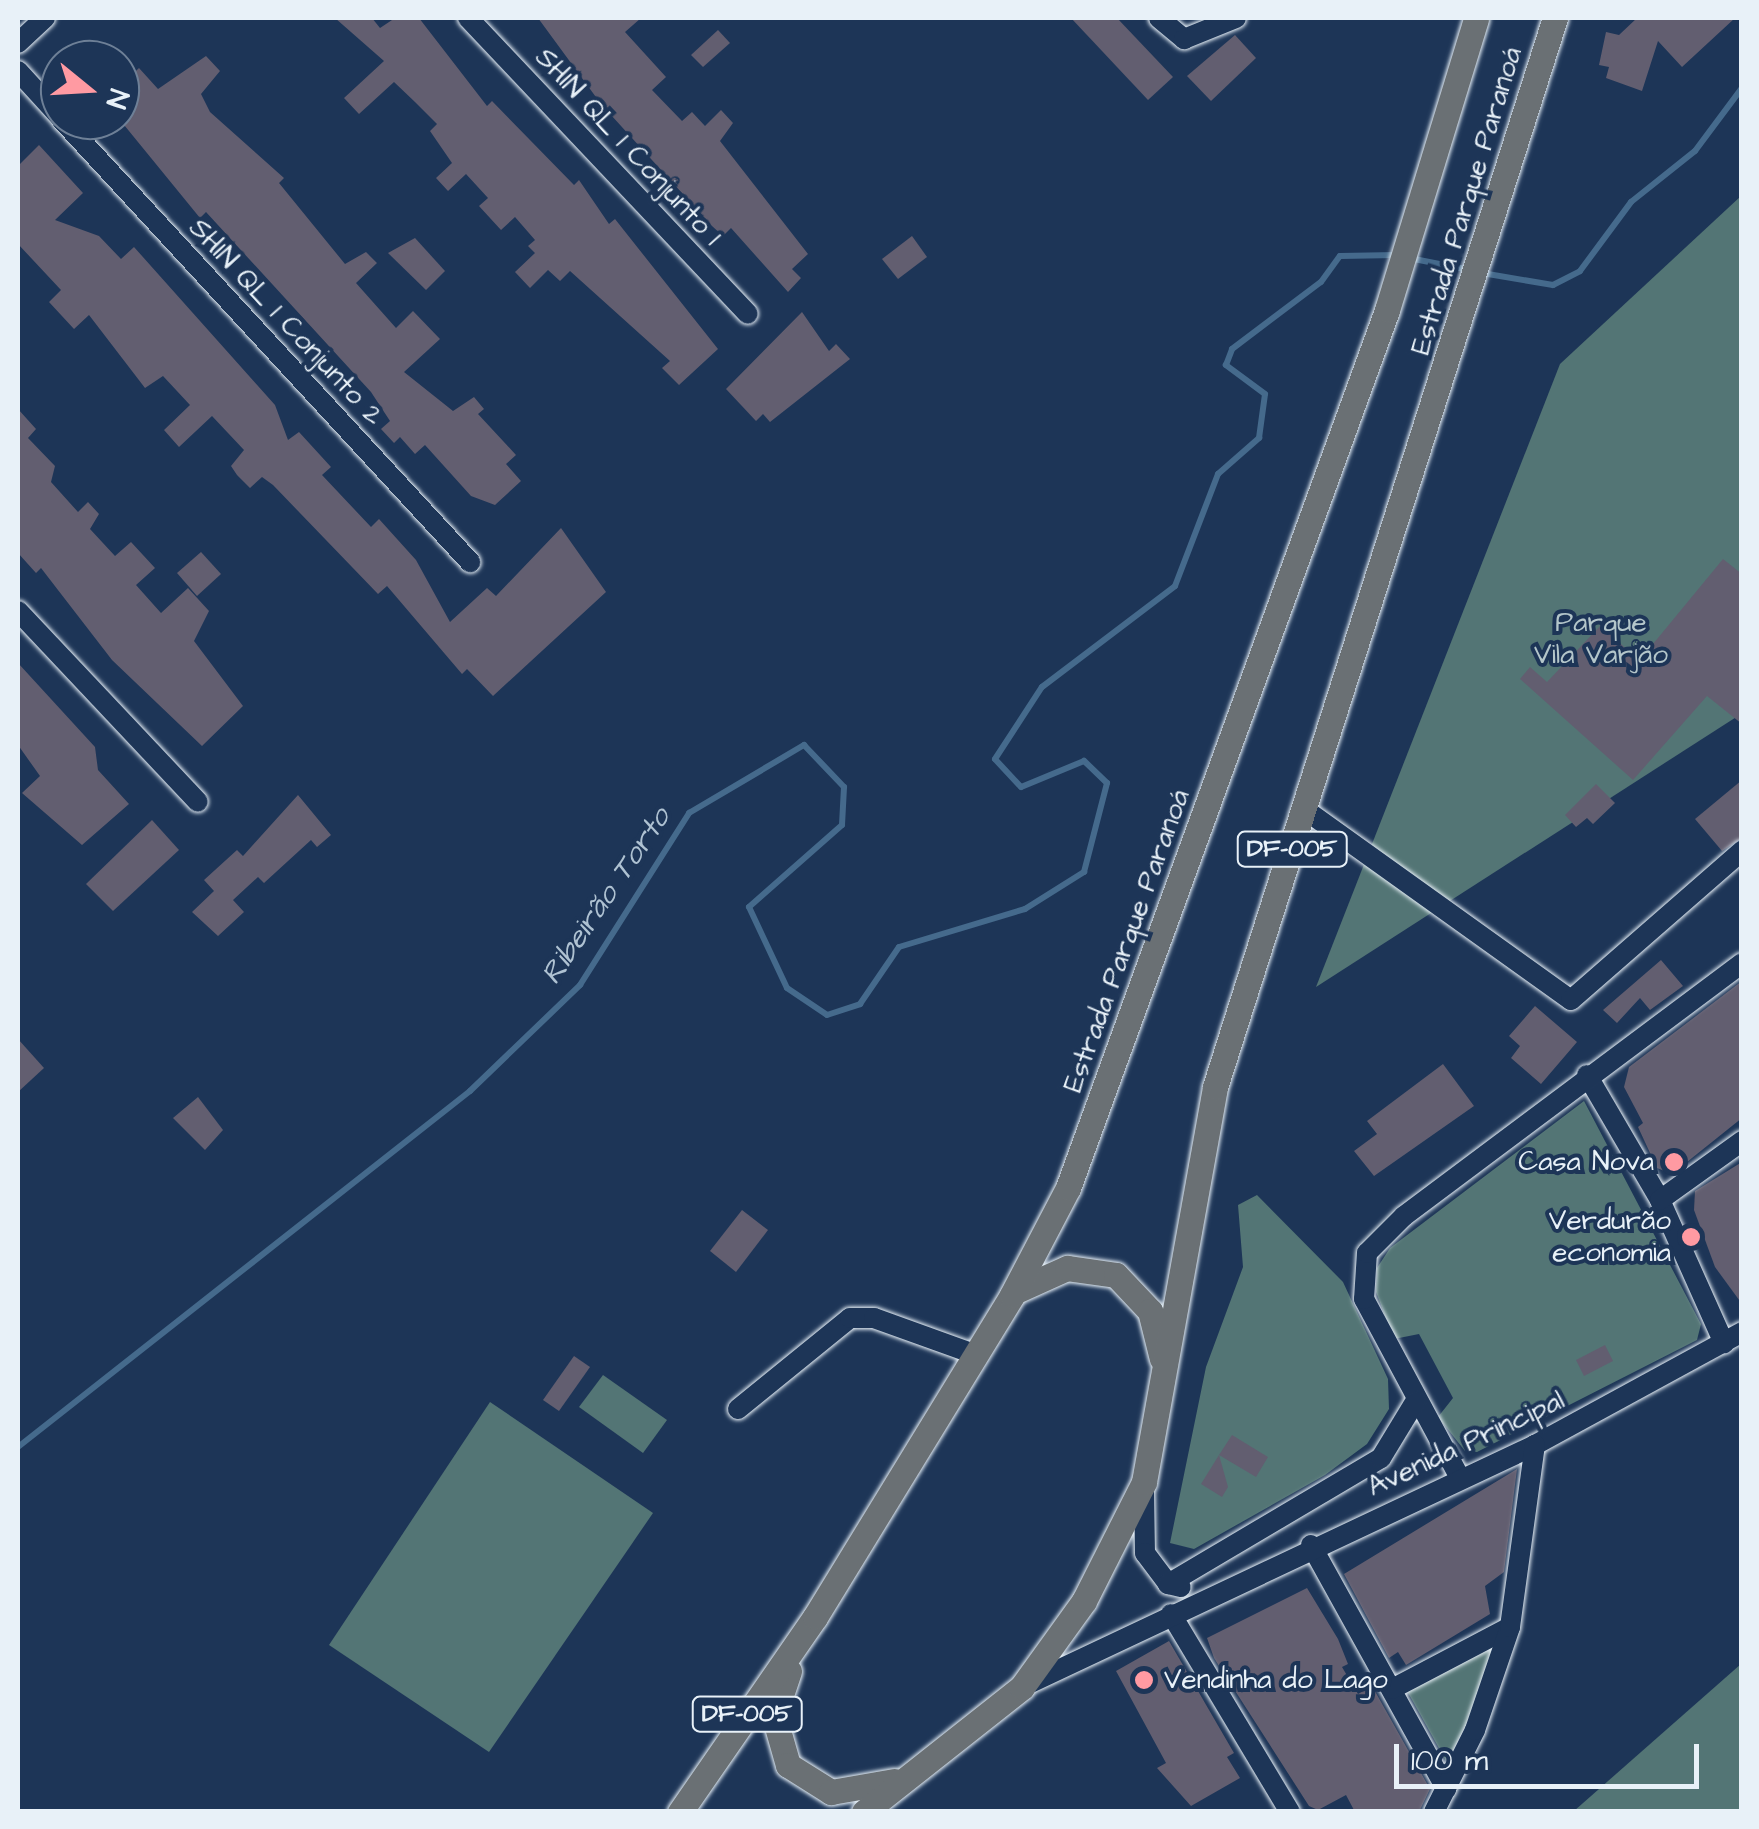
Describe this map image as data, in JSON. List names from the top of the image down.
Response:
{
  "streets": {
    "main road": ["Estrada Parque Paranoá", "DF-005"],
    "street": ["SHIN QL 1 Conjunto 1", "SHIN QL 1 Conjunto 2", "Avenida Principal"]
  },
  "crossings": [
    ["Estrada Parque Paranoá", "Avenida Principal"]
  ],
  "water": ["Ribeirão Torto"],
  "parks": ["Parque Vila Varjão"],
  "places": ["Casa Nova", "Verdurão economia", "Vendinha do Lago"],
  "scale_bar": "100 m",
  "north": "right"
}
